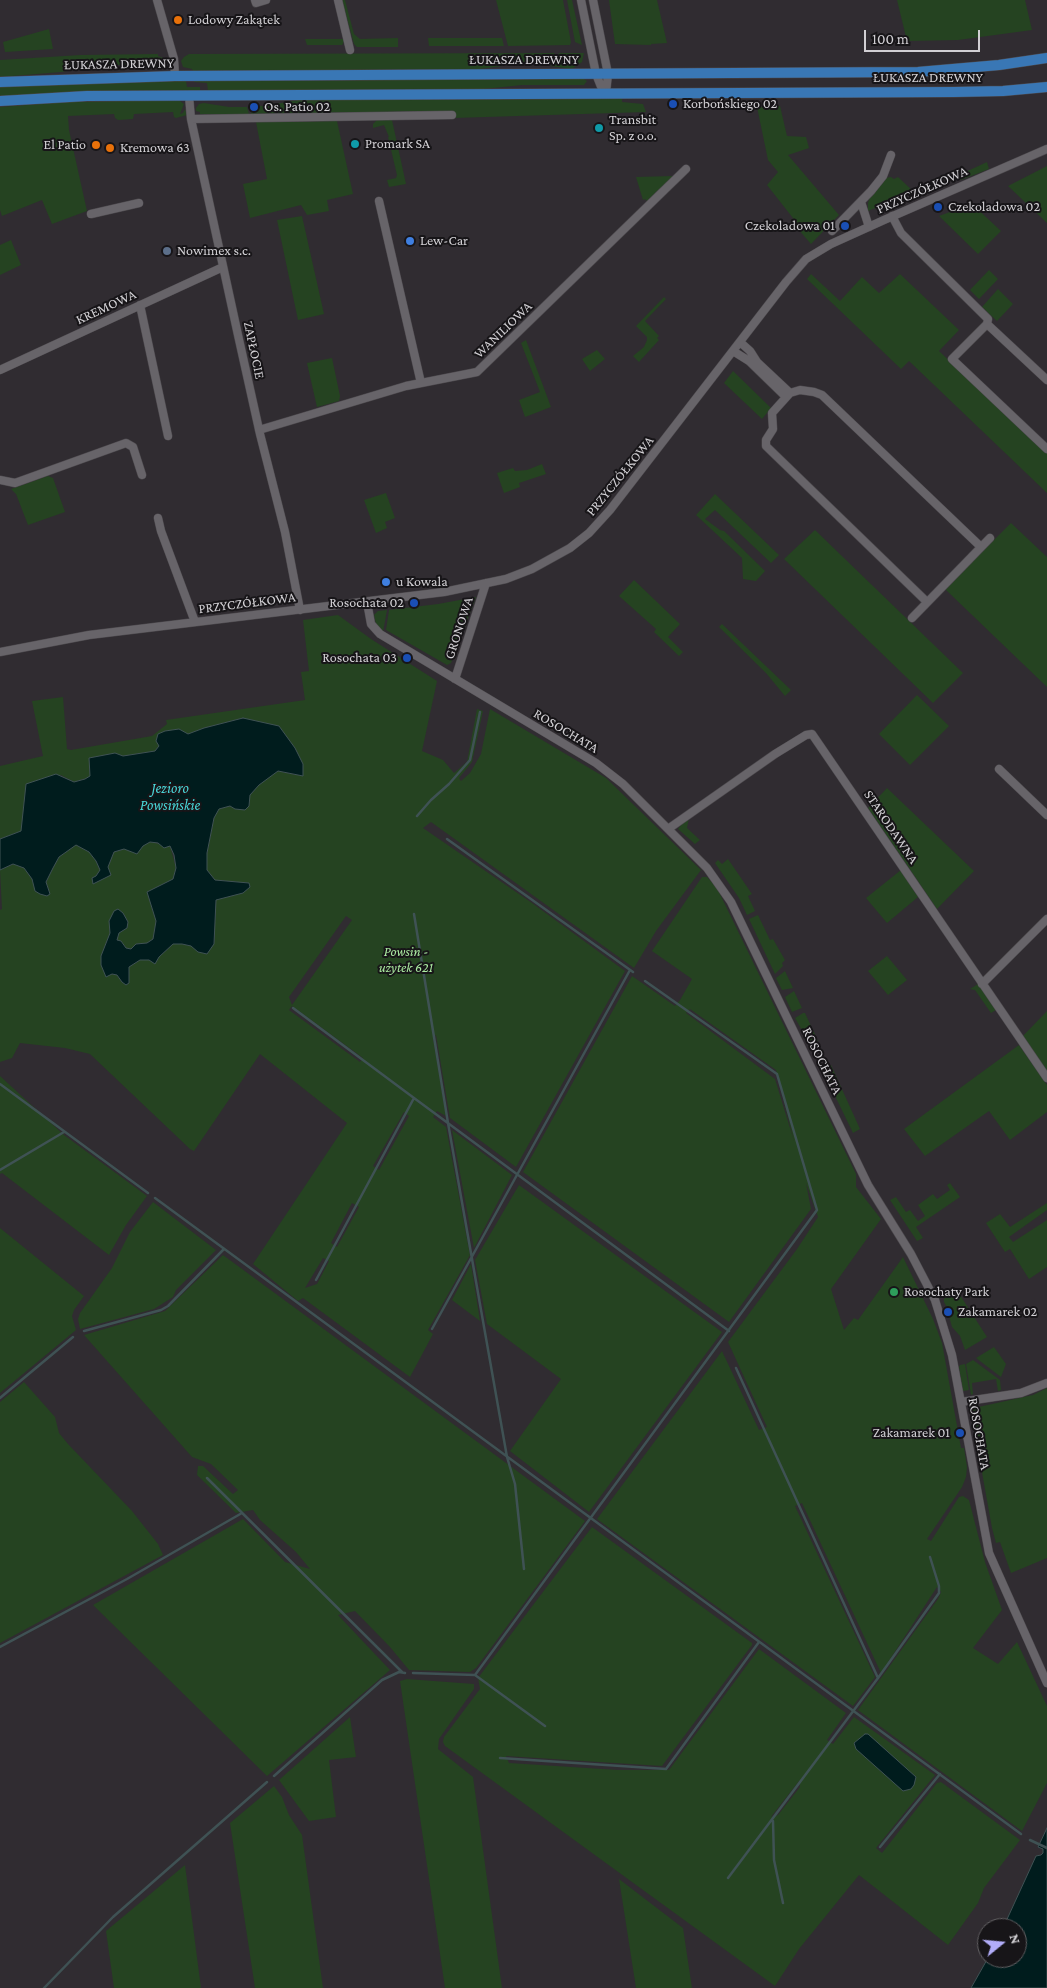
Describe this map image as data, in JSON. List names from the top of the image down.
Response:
{
  "streets": {
    "main road": ["ŁUKASZA DREWNY"],
    "street": [
      "PRZYCZÓŁKOWA",
      "KREMOWA",
      "WANILIOWA",
      "ZAPŁOCIE",
      "GRONOWA",
      "ROSOCHATA",
      "STARODAWNA"
    ]
  },
  "crossings": [
    ["ŁUKASZA DREWNY", "ZAPŁOCIE"],
    ["PRZYCZÓŁKOWA", "ZAPŁOCIE"],
    ["PRZYCZÓŁKOWA", "GRONOWA"],
    ["PRZYCZÓŁKOWA", "ROSOCHATA"],
    ["KREMOWA", "ZAPŁOCIE"],
    ["WANILIOWA", "ZAPŁOCIE"],
    ["GRONOWA", "ROSOCHATA"],
    ["ROSOCHATA", "STARODAWNA"]
  ],
  "water": ["Jezioro Powsińskie"],
  "parks": ["Powsin - użytek 621"],
  "places": [
    "Lodowy Zakątek",
    "Korbońskiego 02",
    "Os. Patio 02",
    "Transbit Sp. z o.o.",
    "Promark SA",
    "El Patio",
    "Kremowa 63",
    "Czekoladowa 02",
    "Czekoladowa 01",
    "Lew-Car",
    "Nowimex s.c.",
    "u Kowala",
    "Rosochata 02",
    "Rosochata 03",
    "Rosochaty Park",
    "Zakamarek 02",
    "Zakamarek 01"
  ],
  "scale_bar": "100 m",
  "north": "right"
}
